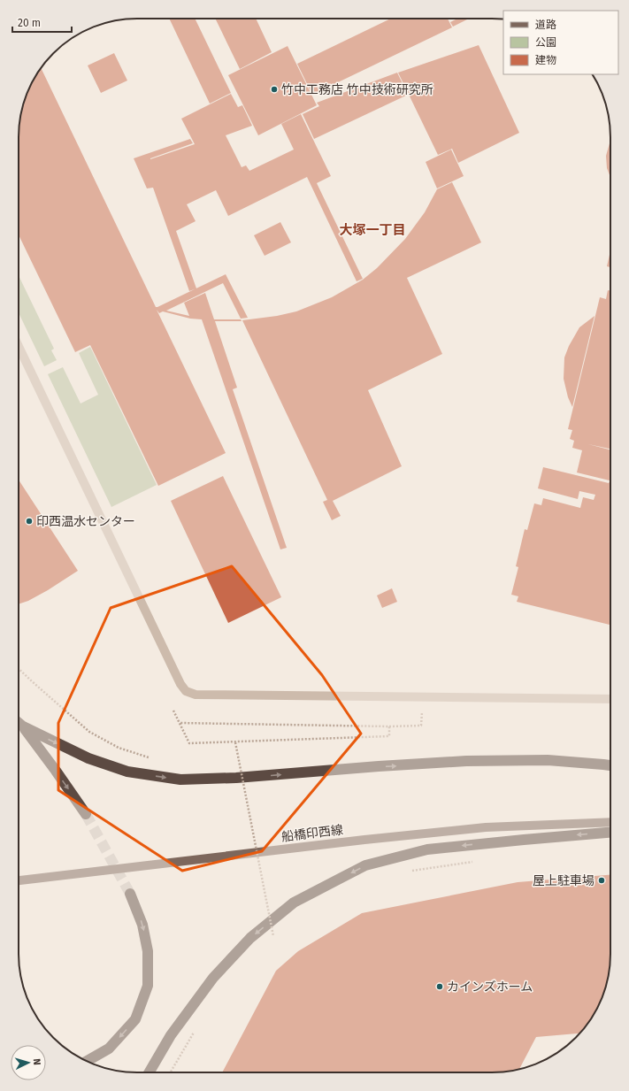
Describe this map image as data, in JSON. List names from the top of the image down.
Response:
{
  "streets": {
    "main road": ["船橋印西線"]
  },
  "districts": ["大塚一丁目"],
  "places": [
    "竹中工務店 竹中技術研究所",
    "印西温水センター",
    "屋上駐車場",
    "カインズホーム"
  ],
  "legend": ["道路", "公園", "建物"],
  "scale_bar": "20 m",
  "north": "right"
}
